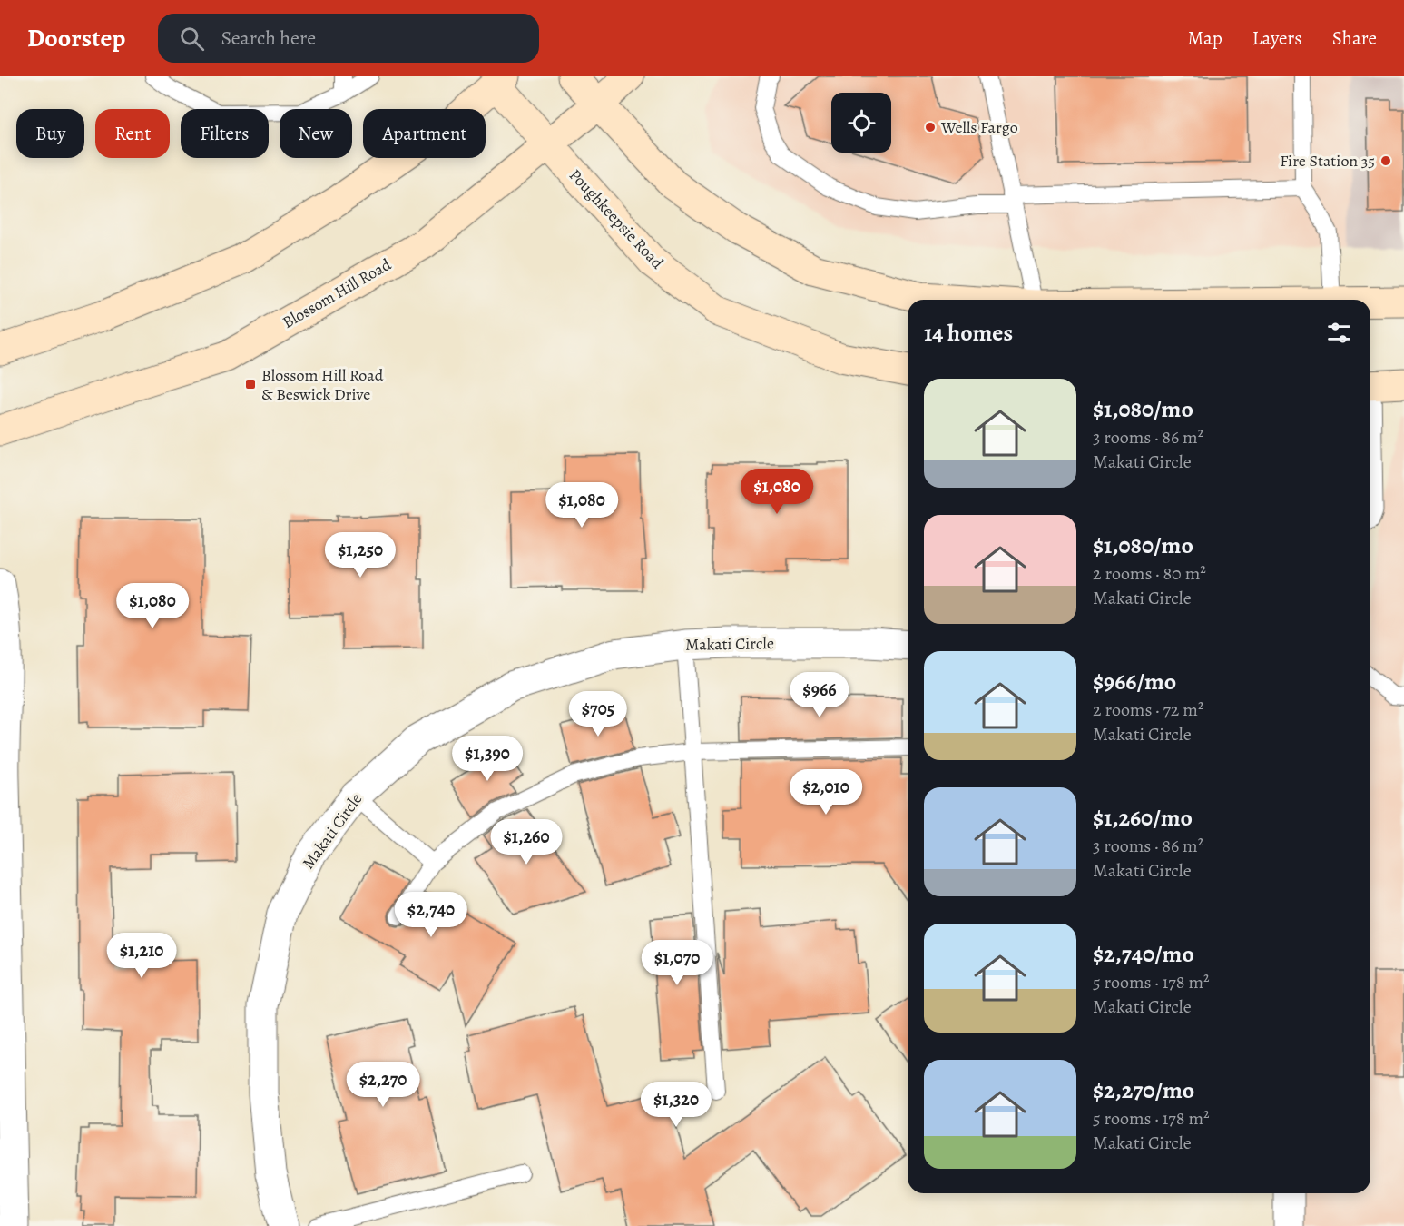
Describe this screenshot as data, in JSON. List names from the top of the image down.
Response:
{
  "streets": {
    "main road": ["Poughkeepsie Road", "Blossom Hill Road"],
    "street": ["Makati Circle"]
  },
  "crossings": [
    ["Poughkeepsie Road", "Blossom Hill Road"]
  ],
  "places": {
    "other": ["Wells Fargo", "Fire Station 35"],
    "transit": ["Blossom Hill Road & Beswick Drive"]
  },
  "page": {
    "header": "Doorstep",
    "search": "Search here",
    "nav": ["Map", "Layers", "Share"],
    "chip": [
      "Buy",
      "Rent",
      "Filters",
      "New",
      "Apartment"
    ],
    "heading": "14 homes",
    "list": [
      {
        "name": "$1,080/mo",
        "note": "3 rooms · 86 m² · Makati Circle"
      },
      {
        "name": "$1,080/mo",
        "note": "2 rooms · 80 m² · Makati Circle"
      },
      {
        "name": "$966/mo",
        "note": "2 rooms · 72 m² · Makati Circle"
      },
      {
        "name": "$1,260/mo",
        "note": "3 rooms · 86 m² · Makati Circle"
      },
      {
        "name": "$2,740/mo",
        "note": "5 rooms · 178 m² · Makati Circle"
      },
      {
        "name": "$2,270/mo",
        "note": "5 rooms · 178 m² · Makati Circle"
      }
    ],
    "price": [
      "$1,080",
      "$1,080",
      "$1,250",
      "$1,080",
      "$966",
      "$705",
      "$1,390",
      "$2,010",
      "$1,260",
      "$2,740",
      "$1,210",
      "$1,070",
      "$2,270",
      "$1,320"
    ]
  }
}
